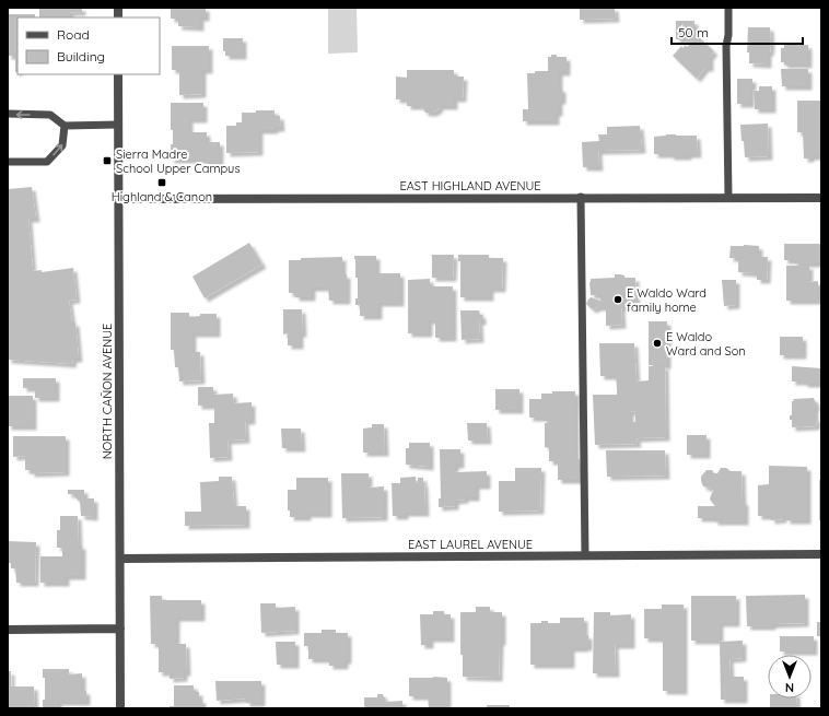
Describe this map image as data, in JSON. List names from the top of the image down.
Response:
{
  "streets": {
    "street": ["EAST HIGHLAND AVENUE", "NORTH CAÑON AVENUE", "EAST LAUREL AVENUE"]
  },
  "crossings": [
    ["EAST HIGHLAND AVENUE", "NORTH CAÑON AVENUE"],
    ["NORTH CAÑON AVENUE", "EAST LAUREL AVENUE"]
  ],
  "places": {
    "transit": ["Sierra Madre School Upper Campus", "Highland & Canon"],
    "other": ["E Waldo Ward family home", "E Waldo Ward and Son"]
  },
  "legend": ["Road", "Building"],
  "scale_bar": "50 m",
  "north": "bottom"
}
